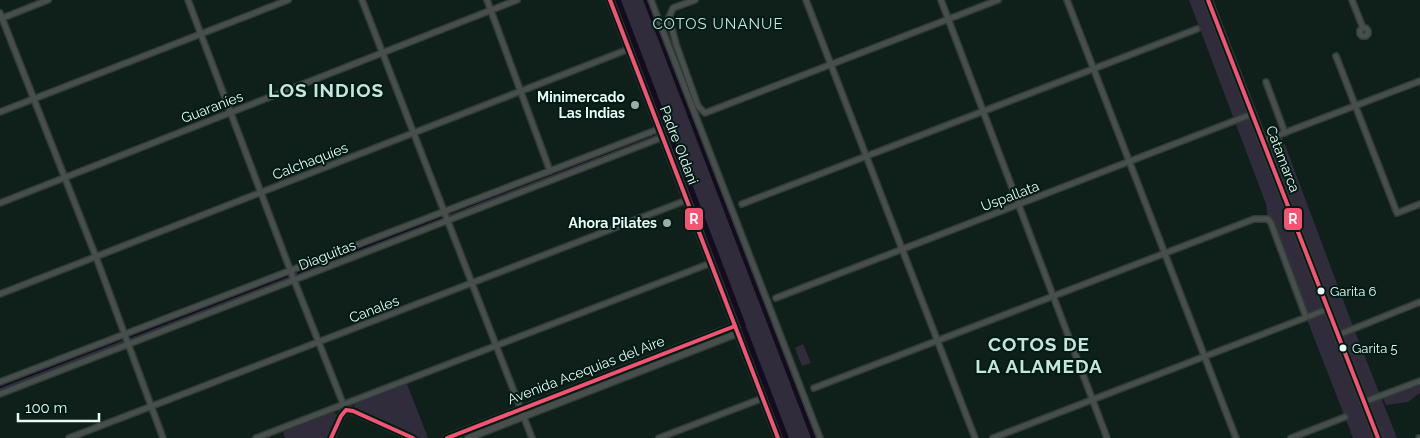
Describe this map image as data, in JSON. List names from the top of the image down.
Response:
{
  "streets": {
    "main road": ["Padre Oldani", "Catamarca"],
    "street": [
      "Guaraníes",
      "Calchaquíes",
      "Uspallata",
      "Diaguitas",
      "Canales",
      "Avenida Acequias del Aire"
    ]
  },
  "crossings": [
    ["Padre Oldani", "Calchaquíes"],
    ["Padre Oldani", "Diaguitas"],
    ["Padre Oldani", "Canales"],
    ["Padre Oldani", "Avenida Acequias del Aire"],
    ["Catamarca", "Uspallata"]
  ],
  "districts": ["COTOS UNANUE", "LOS INDIOS", "COTOS DE LA ALAMEDA"],
  "places": [
    "Minimercado Las Indias",
    "Ahora Pilates",
    "Garita 6",
    "Garita 5"
  ],
  "lines": ["transit line R"],
  "scale_bar": "100 m"
}
